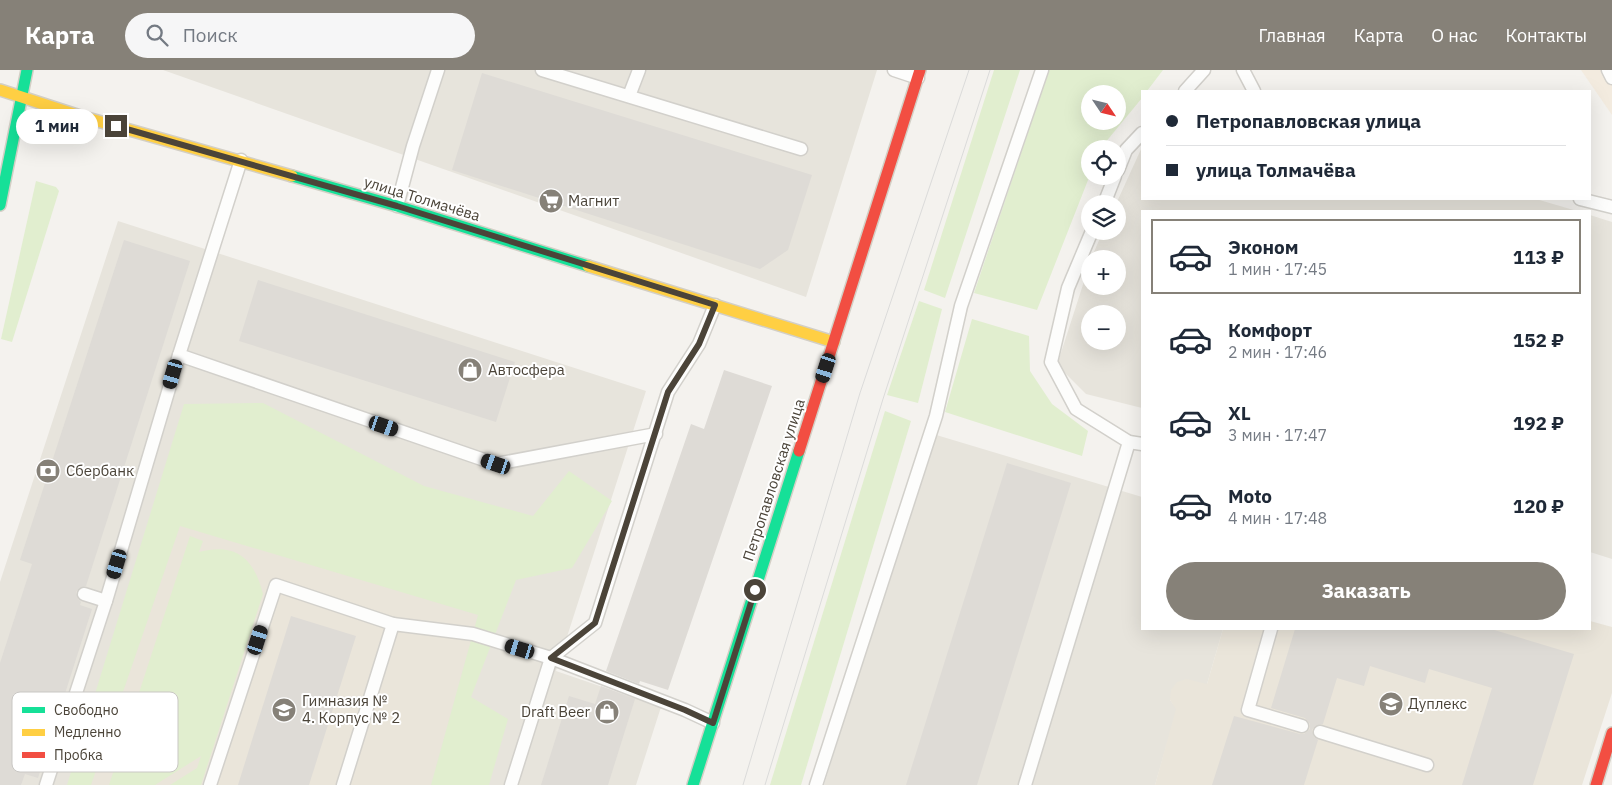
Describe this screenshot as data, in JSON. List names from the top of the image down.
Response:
{
  "streets": {
    "street": ["улица Толмачёва", "Петропавловская улица"]
  },
  "crossings": [
    ["улица Толмачёва", "Петропавловская улица"]
  ],
  "places": {
    "supermarket": ["Магнит"],
    "shop": ["Автосфера", "Draft Beer"],
    "bank": ["Сбербанк"],
    "school or university": ["Дуплекс", "Гимназия № 4. Корпус № 2"]
  },
  "legend": ["Свободно", "Медленно", "Пробка"],
  "north": "bottom right",
  "page": {
    "header": "Карта",
    "search": "Поиск",
    "nav": [
      "Главная",
      "Карта",
      "О нас",
      "Контакты"
    ],
    "map_buttons": ["+", "−"],
    "banner": ["Петропавловская улица", "улица Толмачёва"],
    "bubble": "1 мин",
    "list": [
      {
        "name": "Эконом",
        "note": "1 мин · 17:45",
        "value": "113 ₽"
      },
      {
        "name": "Комфорт",
        "note": "2 мин · 17:46",
        "value": "152 ₽"
      },
      {
        "name": "XL",
        "note": "3 мин · 17:47",
        "value": "192 ₽"
      },
      {
        "name": "Moto",
        "note": "4 мин · 17:48",
        "value": "120 ₽"
      }
    ],
    "buttons": "Заказать"
  }
}
